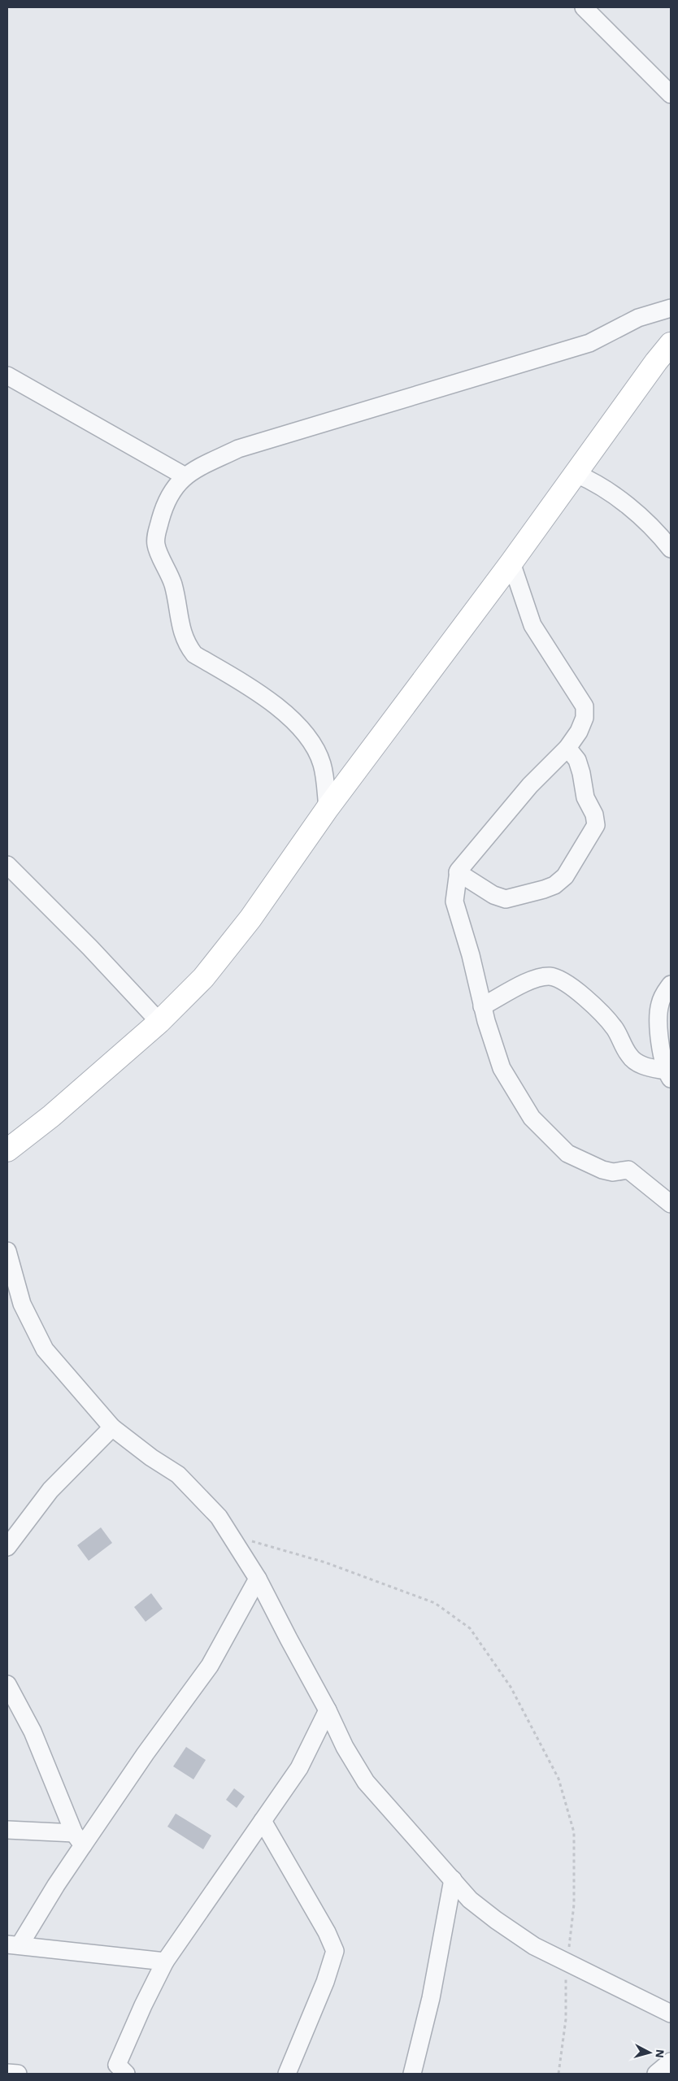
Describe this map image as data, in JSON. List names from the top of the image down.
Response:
{
  "north": "right"
}
